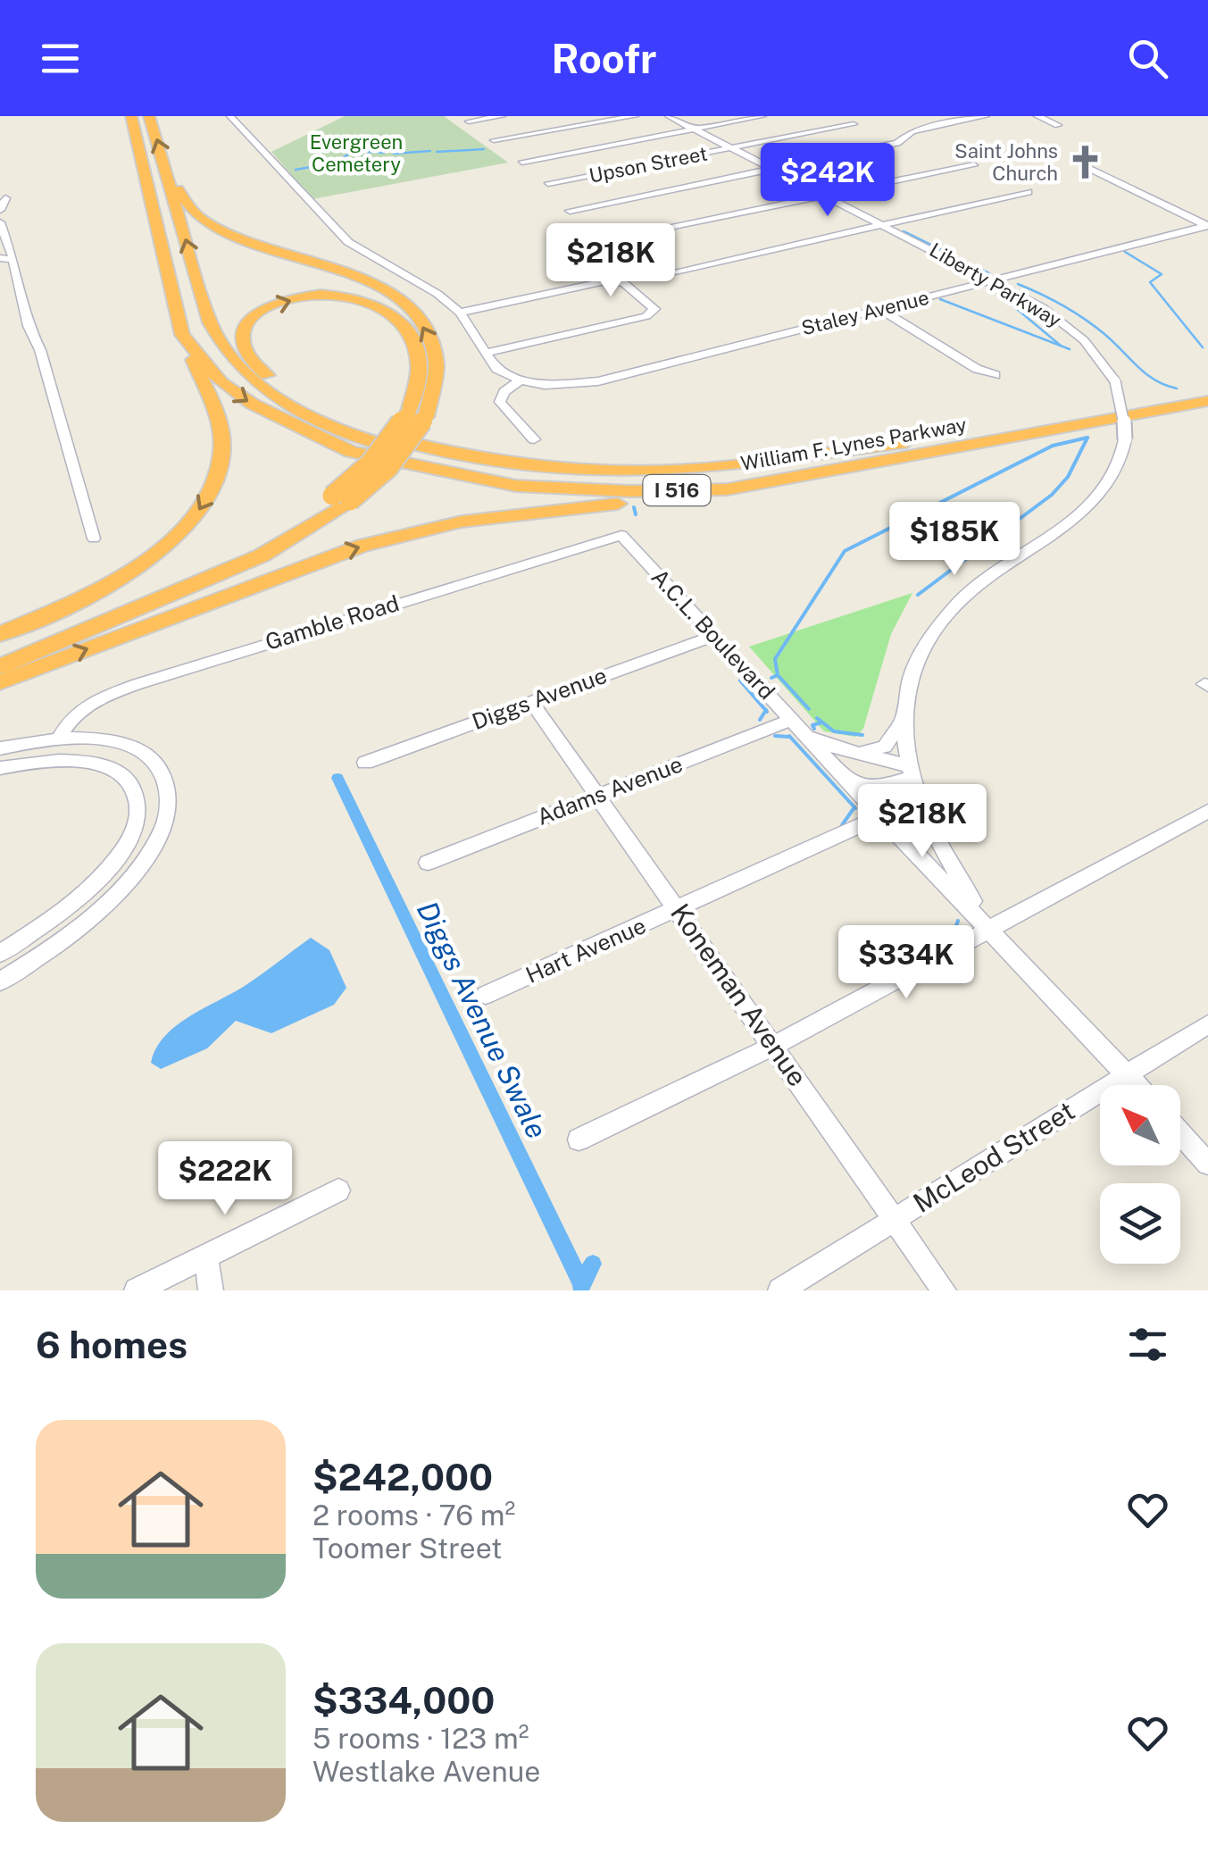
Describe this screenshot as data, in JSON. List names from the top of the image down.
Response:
{
  "streets": {
    "highway": ["William F. Lynes Parkway", "I 516"],
    "street": [
      "Upson Street",
      "Liberty Parkway",
      "Staley Avenue",
      "Gamble Road",
      "A.C.L. Boulevard",
      "Diggs Avenue",
      "Adams Avenue",
      "Hart Avenue",
      "Koneman Avenue",
      "McLeod Street"
    ]
  },
  "crossings": [
    ["Upson Street", "Liberty Parkway"],
    ["Liberty Parkway", "Staley Avenue"],
    ["Liberty Parkway", "A.C.L. Boulevard"],
    ["Gamble Road", "A.C.L. Boulevard"],
    ["A.C.L. Boulevard", "Diggs Avenue"],
    ["A.C.L. Boulevard", "Adams Avenue"],
    ["A.C.L. Boulevard", "Hart Avenue"],
    ["A.C.L. Boulevard", "McLeod Street"],
    ["Diggs Avenue", "Koneman Avenue"],
    ["Adams Avenue", "Koneman Avenue"],
    ["Hart Avenue", "Koneman Avenue"],
    ["Koneman Avenue", "McLeod Street"]
  ],
  "water": ["Diggs Avenue Swale"],
  "parks": ["Evergreen Cemetery"],
  "places": {
    "church": ["Saint Johns Church"]
  },
  "north": "top left",
  "page": {
    "header": "Roofr",
    "price": [
      "$242K",
      "$218K",
      "$185K",
      "$218K",
      "$334K",
      "$222K"
    ],
    "heading": "6 homes",
    "list": [
      {
        "name": "$242,000",
        "note": "2 rooms · 76 m² · Toomer Street"
      },
      {
        "name": "$334,000",
        "note": "5 rooms · 123 m² · Westlake Avenue"
      }
    ]
  }
}
